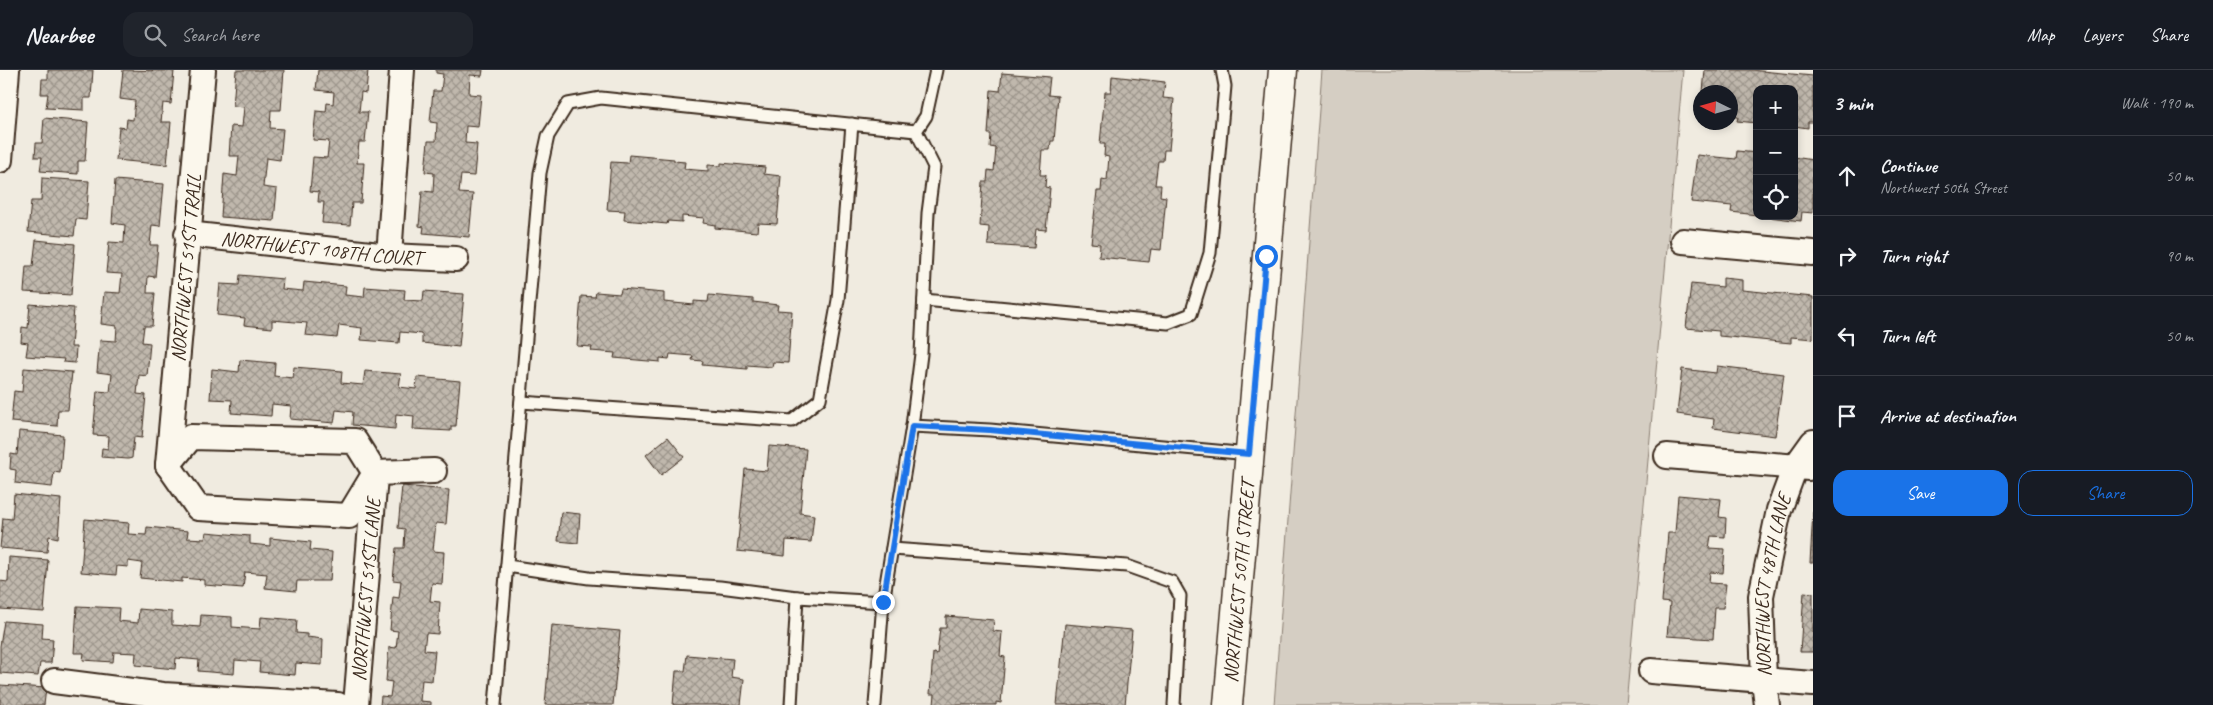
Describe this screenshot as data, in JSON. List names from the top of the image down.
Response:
{
  "streets": {
    "street": [
      "NORTHWEST 108TH COURT",
      "NORTHWEST 51ST TRAIL",
      "NORTHWEST 50TH STREET",
      "NORTHWEST 48TH LANE",
      "NORTHWEST 51ST LANE"
    ]
  },
  "crossings": [
    ["NORTHWEST 108TH COURT", "NORTHWEST 51ST TRAIL"]
  ],
  "north": "left",
  "page": {
    "header": "Nearbee",
    "search": "Search here",
    "nav": ["Map", "Layers", "Share"],
    "heading": ["3 min", "Walk · 190 m"],
    "map_buttons": ["+", "−"],
    "list": [
      ["Continue", "Northwest 50th Street", "50 m"],
      ["Turn right", "90 m"],
      ["Turn left", "50 m"],
      "Arrive at destination"
    ],
    "buttons": ["Save", "Share"]
  }
}
